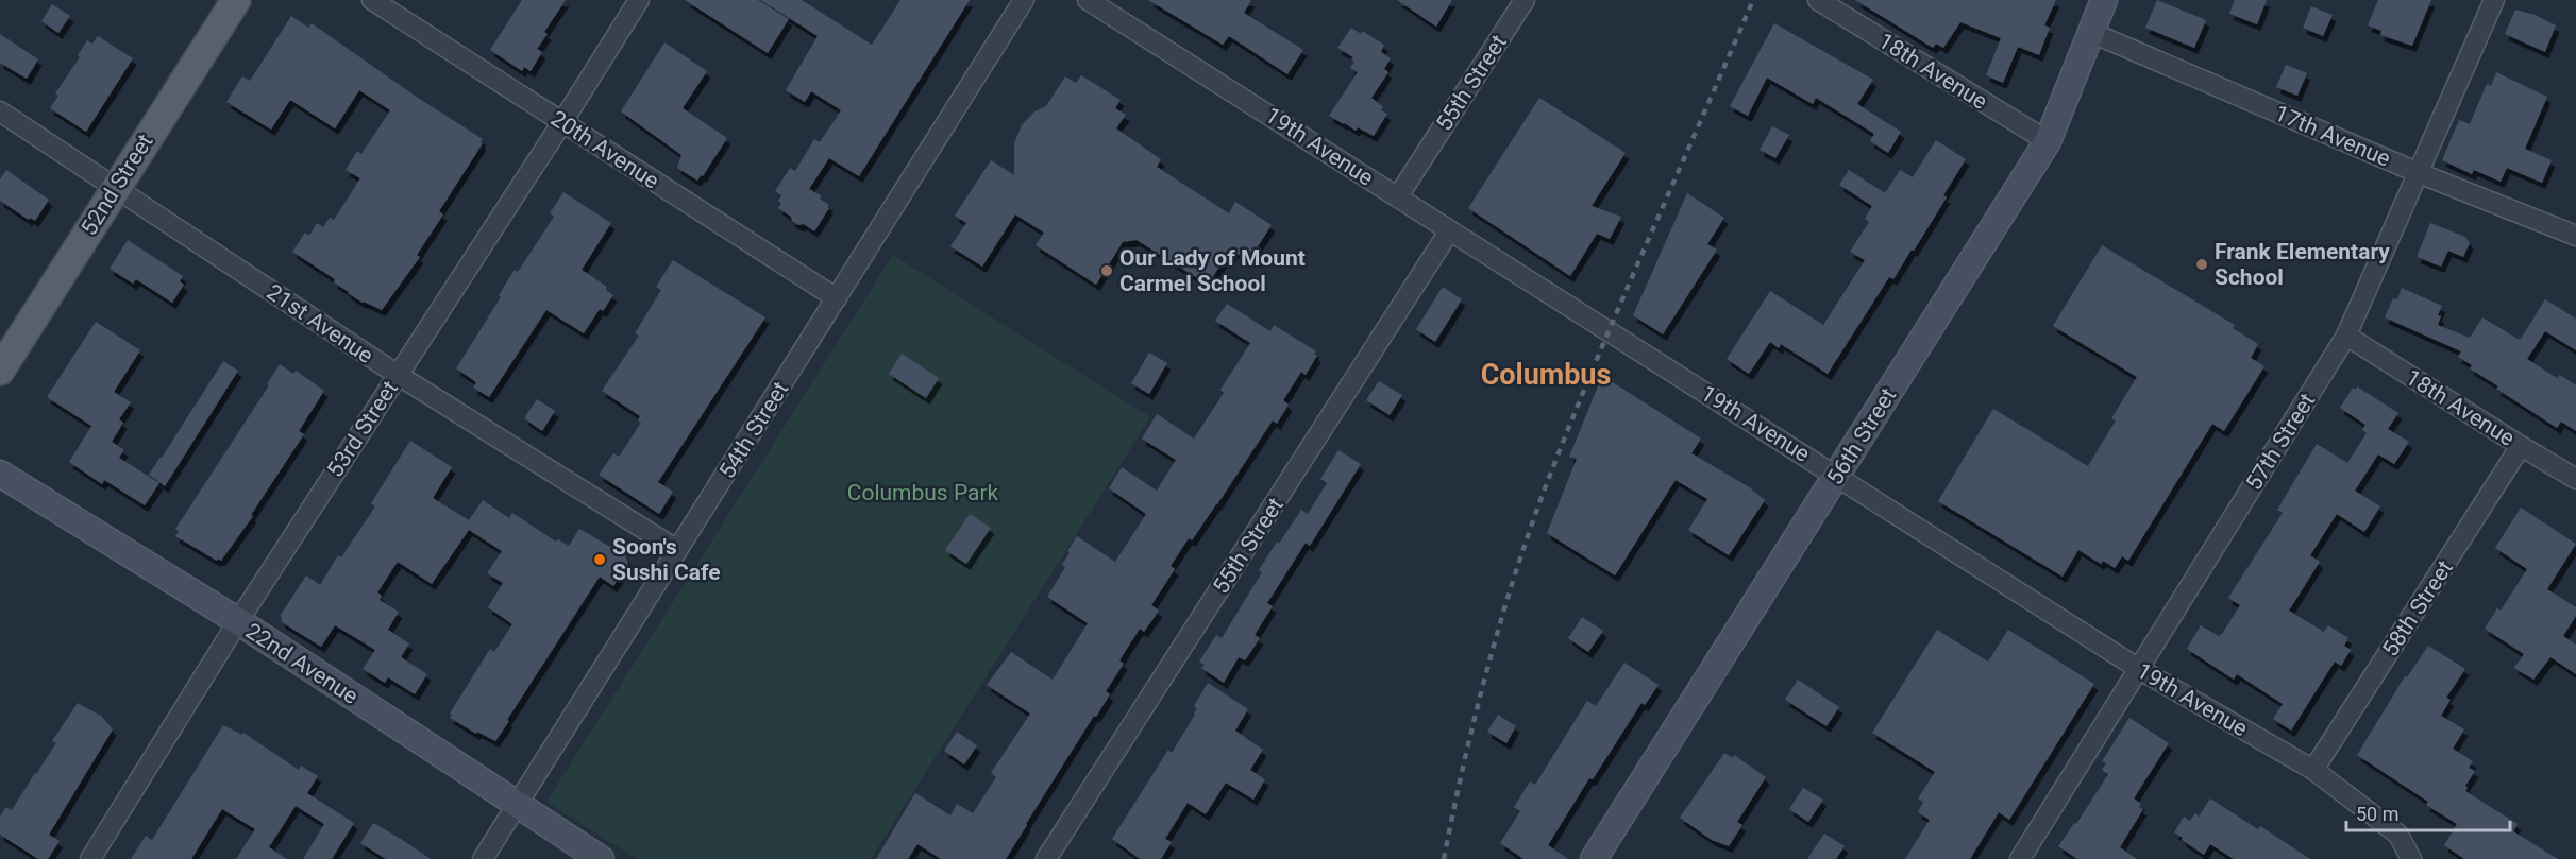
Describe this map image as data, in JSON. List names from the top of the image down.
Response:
{
  "streets": {
    "main road": ["52nd Street"],
    "street": [
      "18th Avenue",
      "55th Street",
      "17th Avenue",
      "19th Avenue",
      "20th Avenue",
      "21st Avenue",
      "53rd Street",
      "54th Street",
      "56th Street",
      "57th Street",
      "58th Street",
      "22nd Avenue"
    ]
  },
  "crossings": [
    ["18th Avenue", "56th Street"],
    ["18th Avenue", "57th Street"],
    ["18th Avenue", "58th Street"],
    ["55th Street", "19th Avenue"],
    ["17th Avenue", "56th Street"],
    ["17th Avenue", "57th Street"],
    ["19th Avenue", "56th Street"],
    ["19th Avenue", "57th Street"],
    ["19th Avenue", "58th Street"],
    ["20th Avenue", "53rd Street"],
    ["20th Avenue", "54th Street"],
    ["52nd Street", "21st Avenue"],
    ["21st Avenue", "53rd Street"],
    ["21st Avenue", "54th Street"],
    ["53rd Street", "22nd Avenue"],
    ["54th Street", "22nd Avenue"]
  ],
  "districts": ["Columbus"],
  "parks": ["Columbus Park"],
  "places": ["Frank Elementary School", "Our Lady of Mount Carmel School", "Soon's Sushi Cafe"],
  "scale_bar": "50 m"
}
